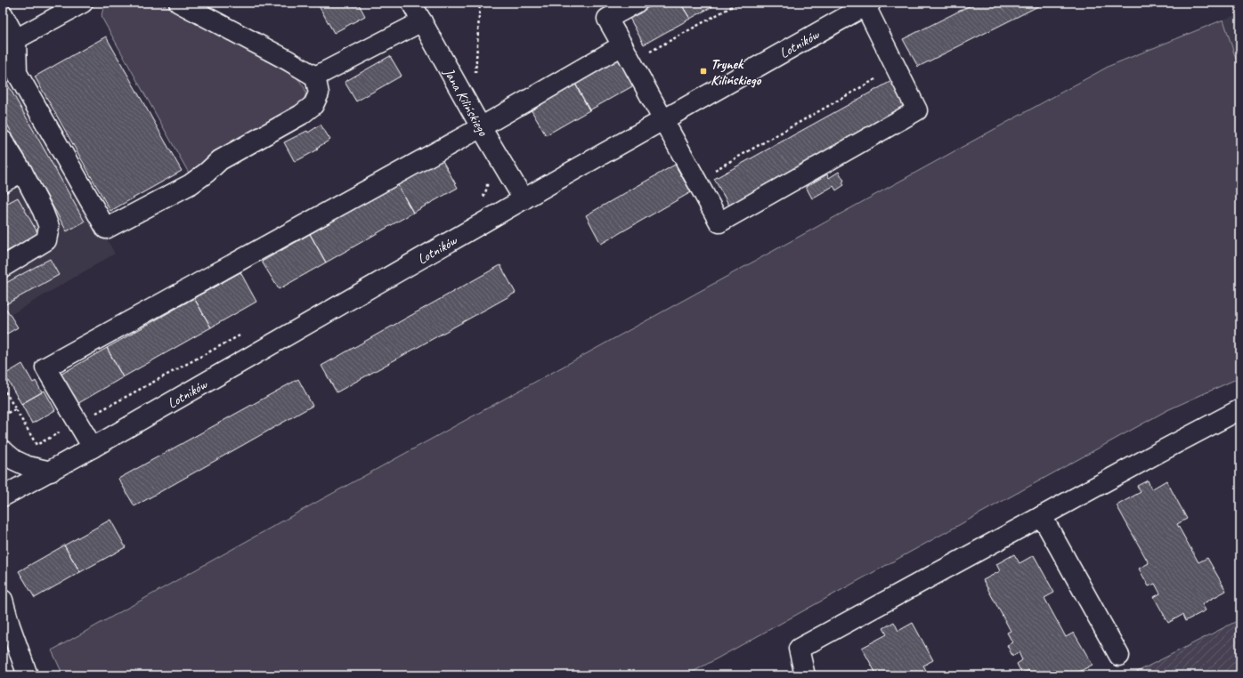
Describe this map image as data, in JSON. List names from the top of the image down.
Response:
{
  "streets": {
    "street": ["Lotników", "Jana Kilińskiego"]
  },
  "crossings": [
    ["Lotników", "Jana Kilińskiego"]
  ],
  "places": {
    "transit": ["Trynek Kilińskiego"]
  }
}
